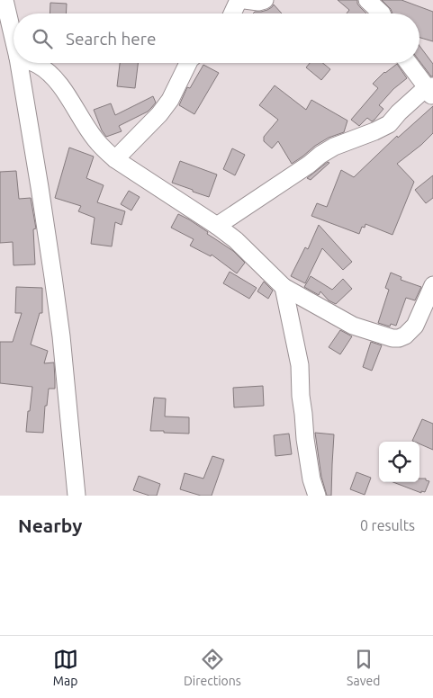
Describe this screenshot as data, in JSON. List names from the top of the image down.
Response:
{
  "page": {
    "search": "Search here",
    "heading": ["Nearby", "0 results"],
    "nav": ["Map", "Directions", "Saved"]
  }
}
